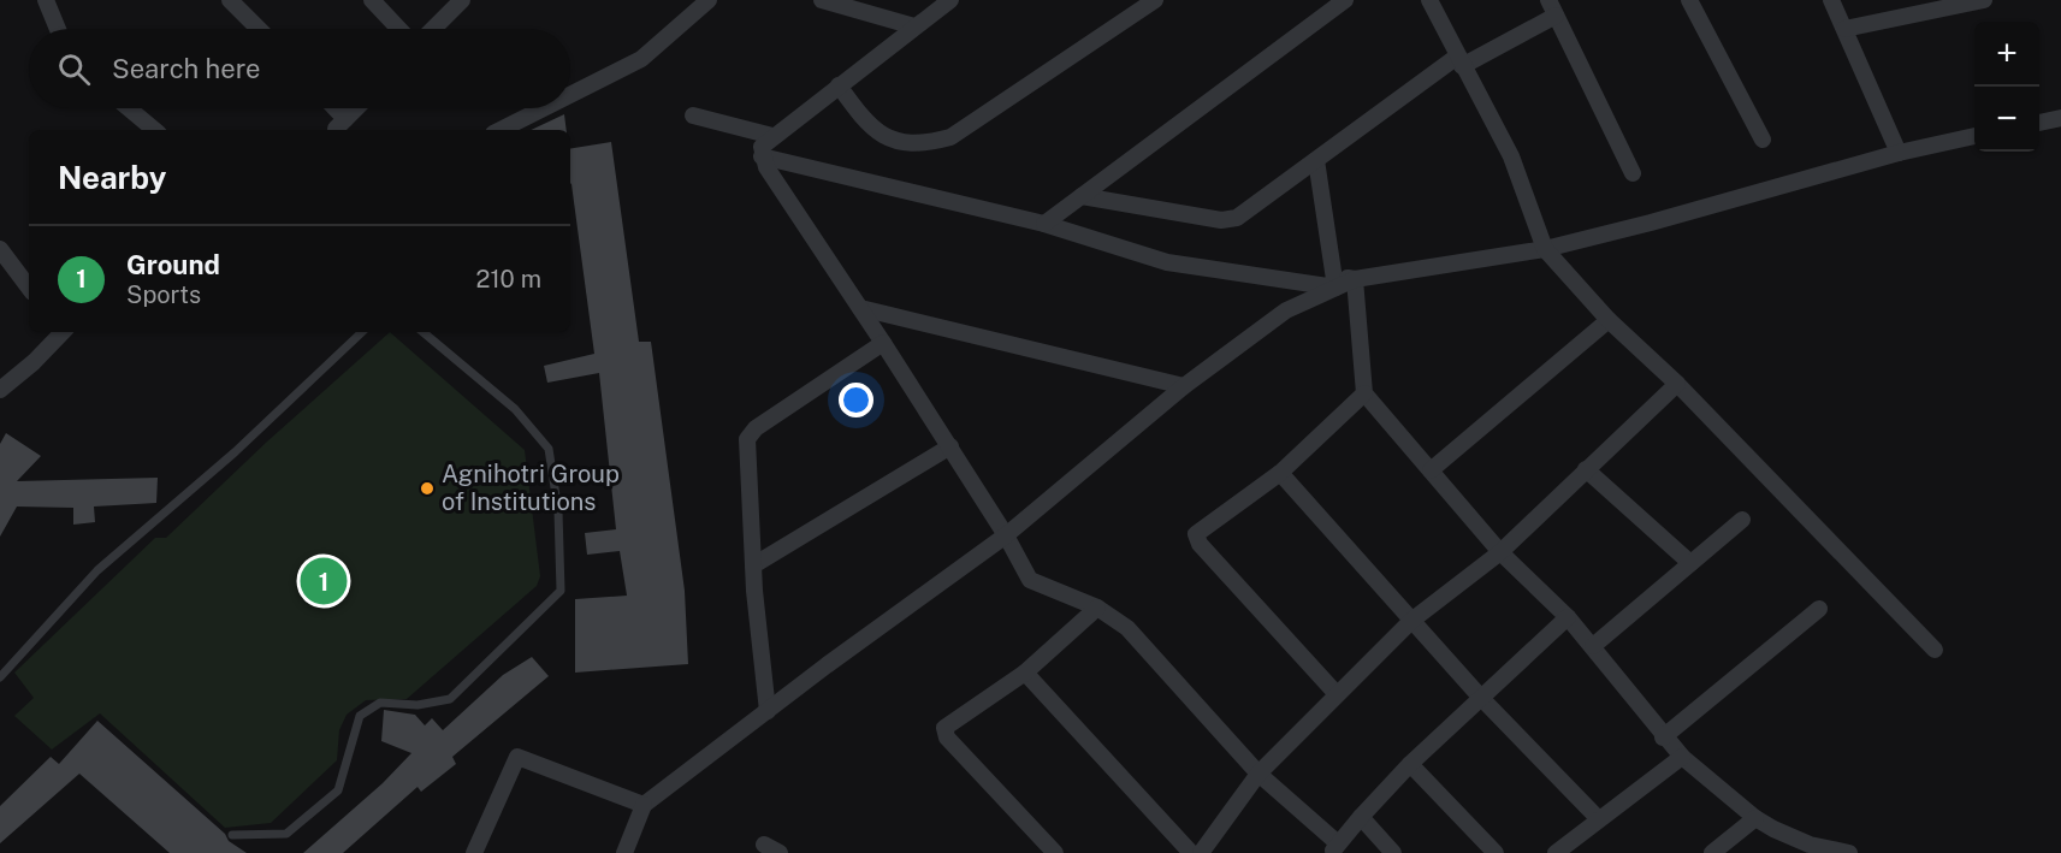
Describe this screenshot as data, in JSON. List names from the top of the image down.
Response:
{
  "places": ["Agnihotri Group of Institutions"],
  "page": {
    "map_buttons": ["+", "−"],
    "search": "Search here",
    "heading": "Nearby",
    "list": [
      {
        "mark": "1",
        "name": "Ground",
        "note": "Sports",
        "value": "210 m"
      }
    ],
    "pins": "1"
  }
}
